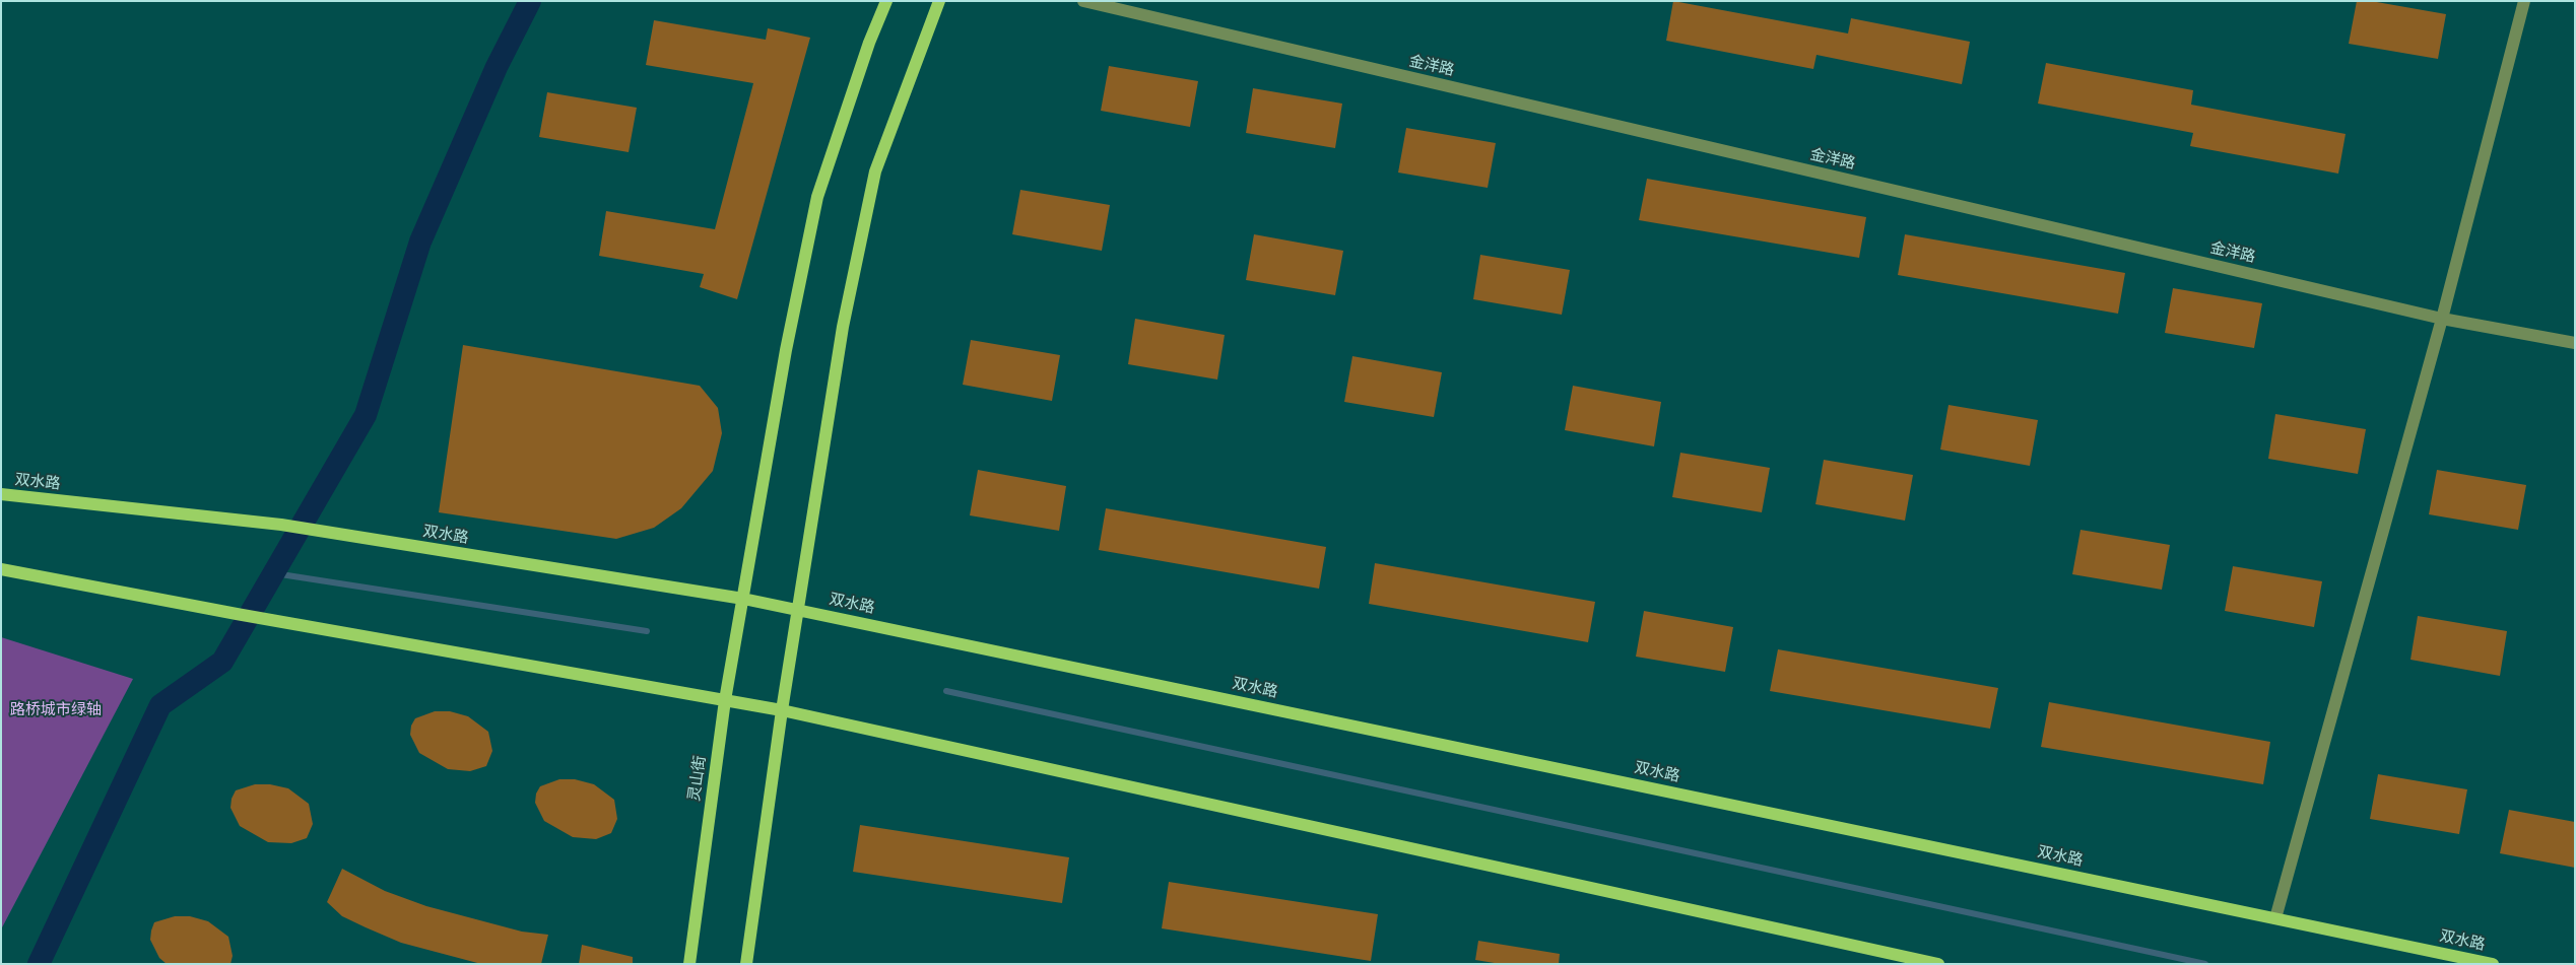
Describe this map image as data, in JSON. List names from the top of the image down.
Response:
{
  "streets": {
    "main road": ["双水路", "灵山街"],
    "street": ["金洋路"]
  },
  "crossings": [
    ["双水路", "灵山街"]
  ],
  "parks": ["路桥城市绿轴"]
}
